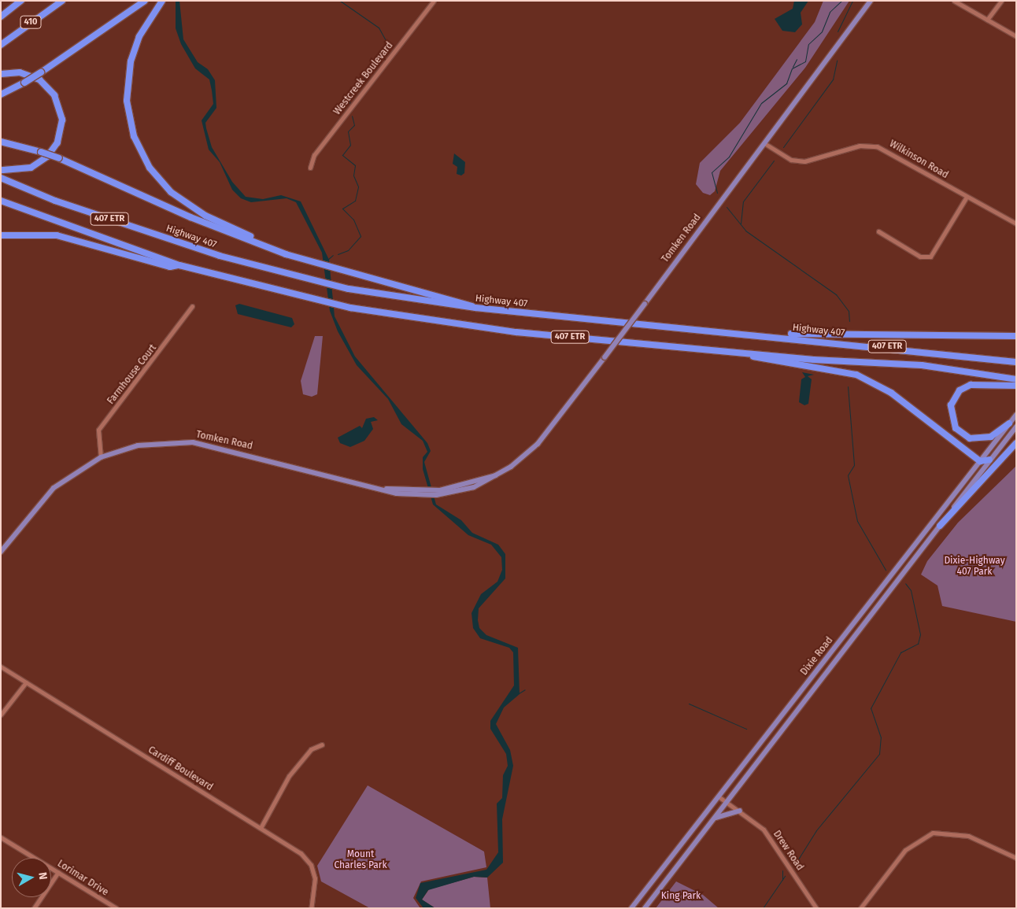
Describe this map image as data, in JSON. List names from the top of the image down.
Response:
{
  "streets": {
    "highway": ["410", "407 ETR", "Highway 407"],
    "main road": ["Tomken Road", "Dixie Road"],
    "street": [
      "Westcreek Boulevard",
      "Wilkinson Road",
      "Farmhouse Court",
      "Cardiff Boulevard",
      "Drew Road",
      "Lorimar Drive"
    ]
  },
  "crossings": [
    ["Wilkinson Road", "Tomken Road"],
    ["Tomken Road", "Farmhouse Court"],
    ["Dixie Road", "Drew Road"]
  ],
  "parks": ["Dixie-Highway 407 Park", "Mount Charles Park", "King Park"],
  "north": "right"
}
